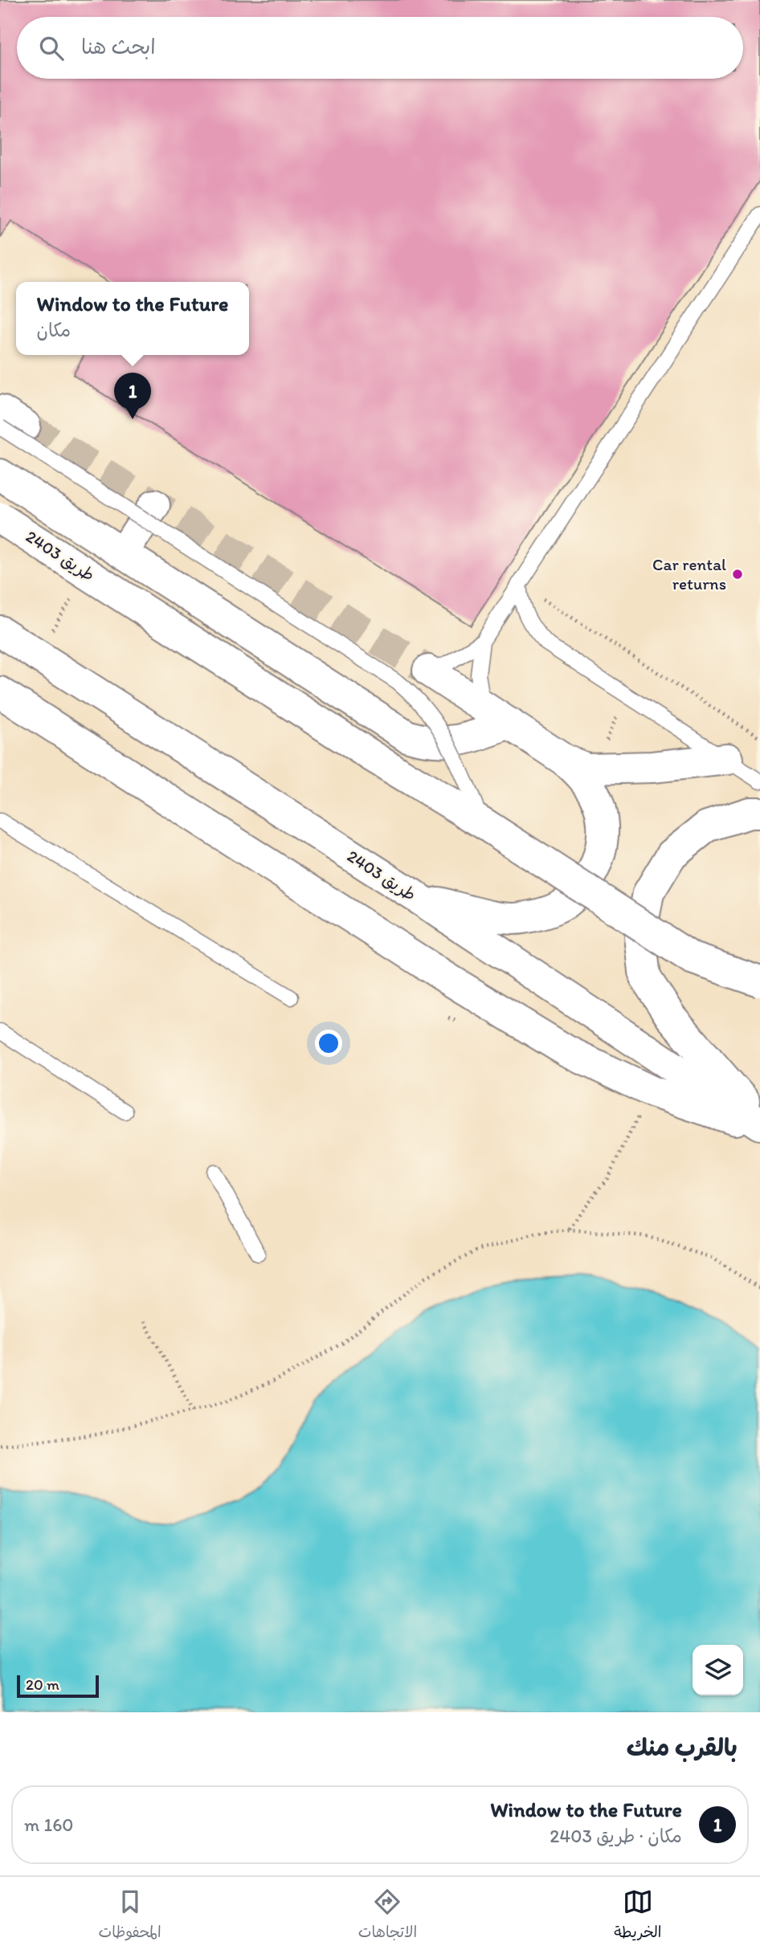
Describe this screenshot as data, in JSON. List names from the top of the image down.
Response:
{
  "streets": {
    "main road": ["طريق 2403"]
  },
  "places": ["Car rental returns"],
  "scale_bar": "20 m",
  "page": {
    "search": "ابحث هنا",
    "popup": ["Window to the Future", "مكان"],
    "pins": "1",
    "scale": "20 m",
    "heading": "بالقرب منك",
    "list": [
      {
        "mark": "1",
        "name": "Window to the Future",
        "note": "مكان · طريق 2403",
        "value": "160 m"
      }
    ],
    "nav": ["الخريطة", "الاتجاهات", "المحفوظات"]
  }
}
